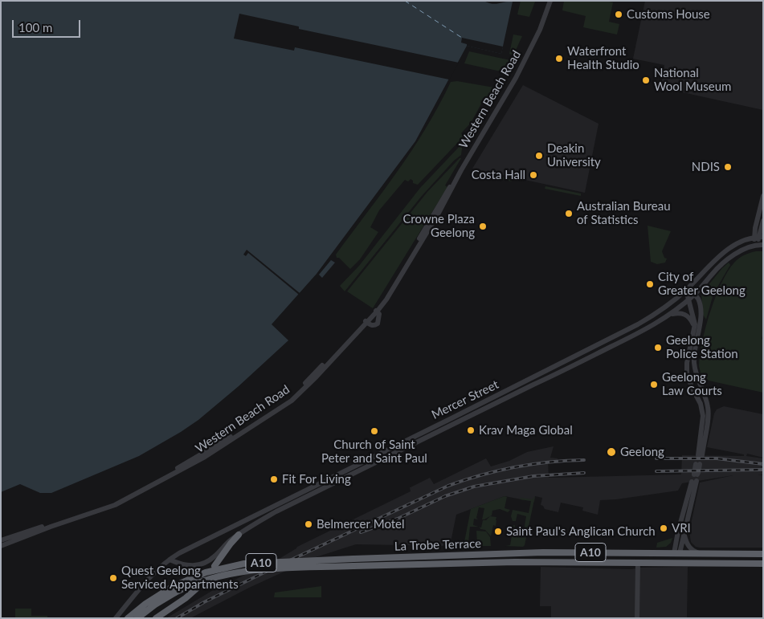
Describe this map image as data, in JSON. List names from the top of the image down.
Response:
{
  "streets": {
    "highway": ["La Trobe Terrace", "A10"],
    "street": ["Western Beach Road", "Mercer Street"]
  },
  "places": [
    "Customs House",
    "Waterfront Health Studio",
    "National Wool Museum",
    "Deakin University",
    "NDIS",
    "Costa Hall",
    "Australian Bureau of Statistics",
    "Crowne Plaza Geelong",
    "City of Greater Geelong",
    "Geelong Police Station",
    "Geelong Law Courts",
    "Krav Maga Global",
    "Church of Saint Peter and Saint Paul",
    "Geelong",
    "Fit For Living",
    "Belmercer Motel",
    "VRI",
    "Saint Paul's Anglican Church",
    "Quest Geelong Serviced Appartments"
  ],
  "scale_bar": "100 m"
}
